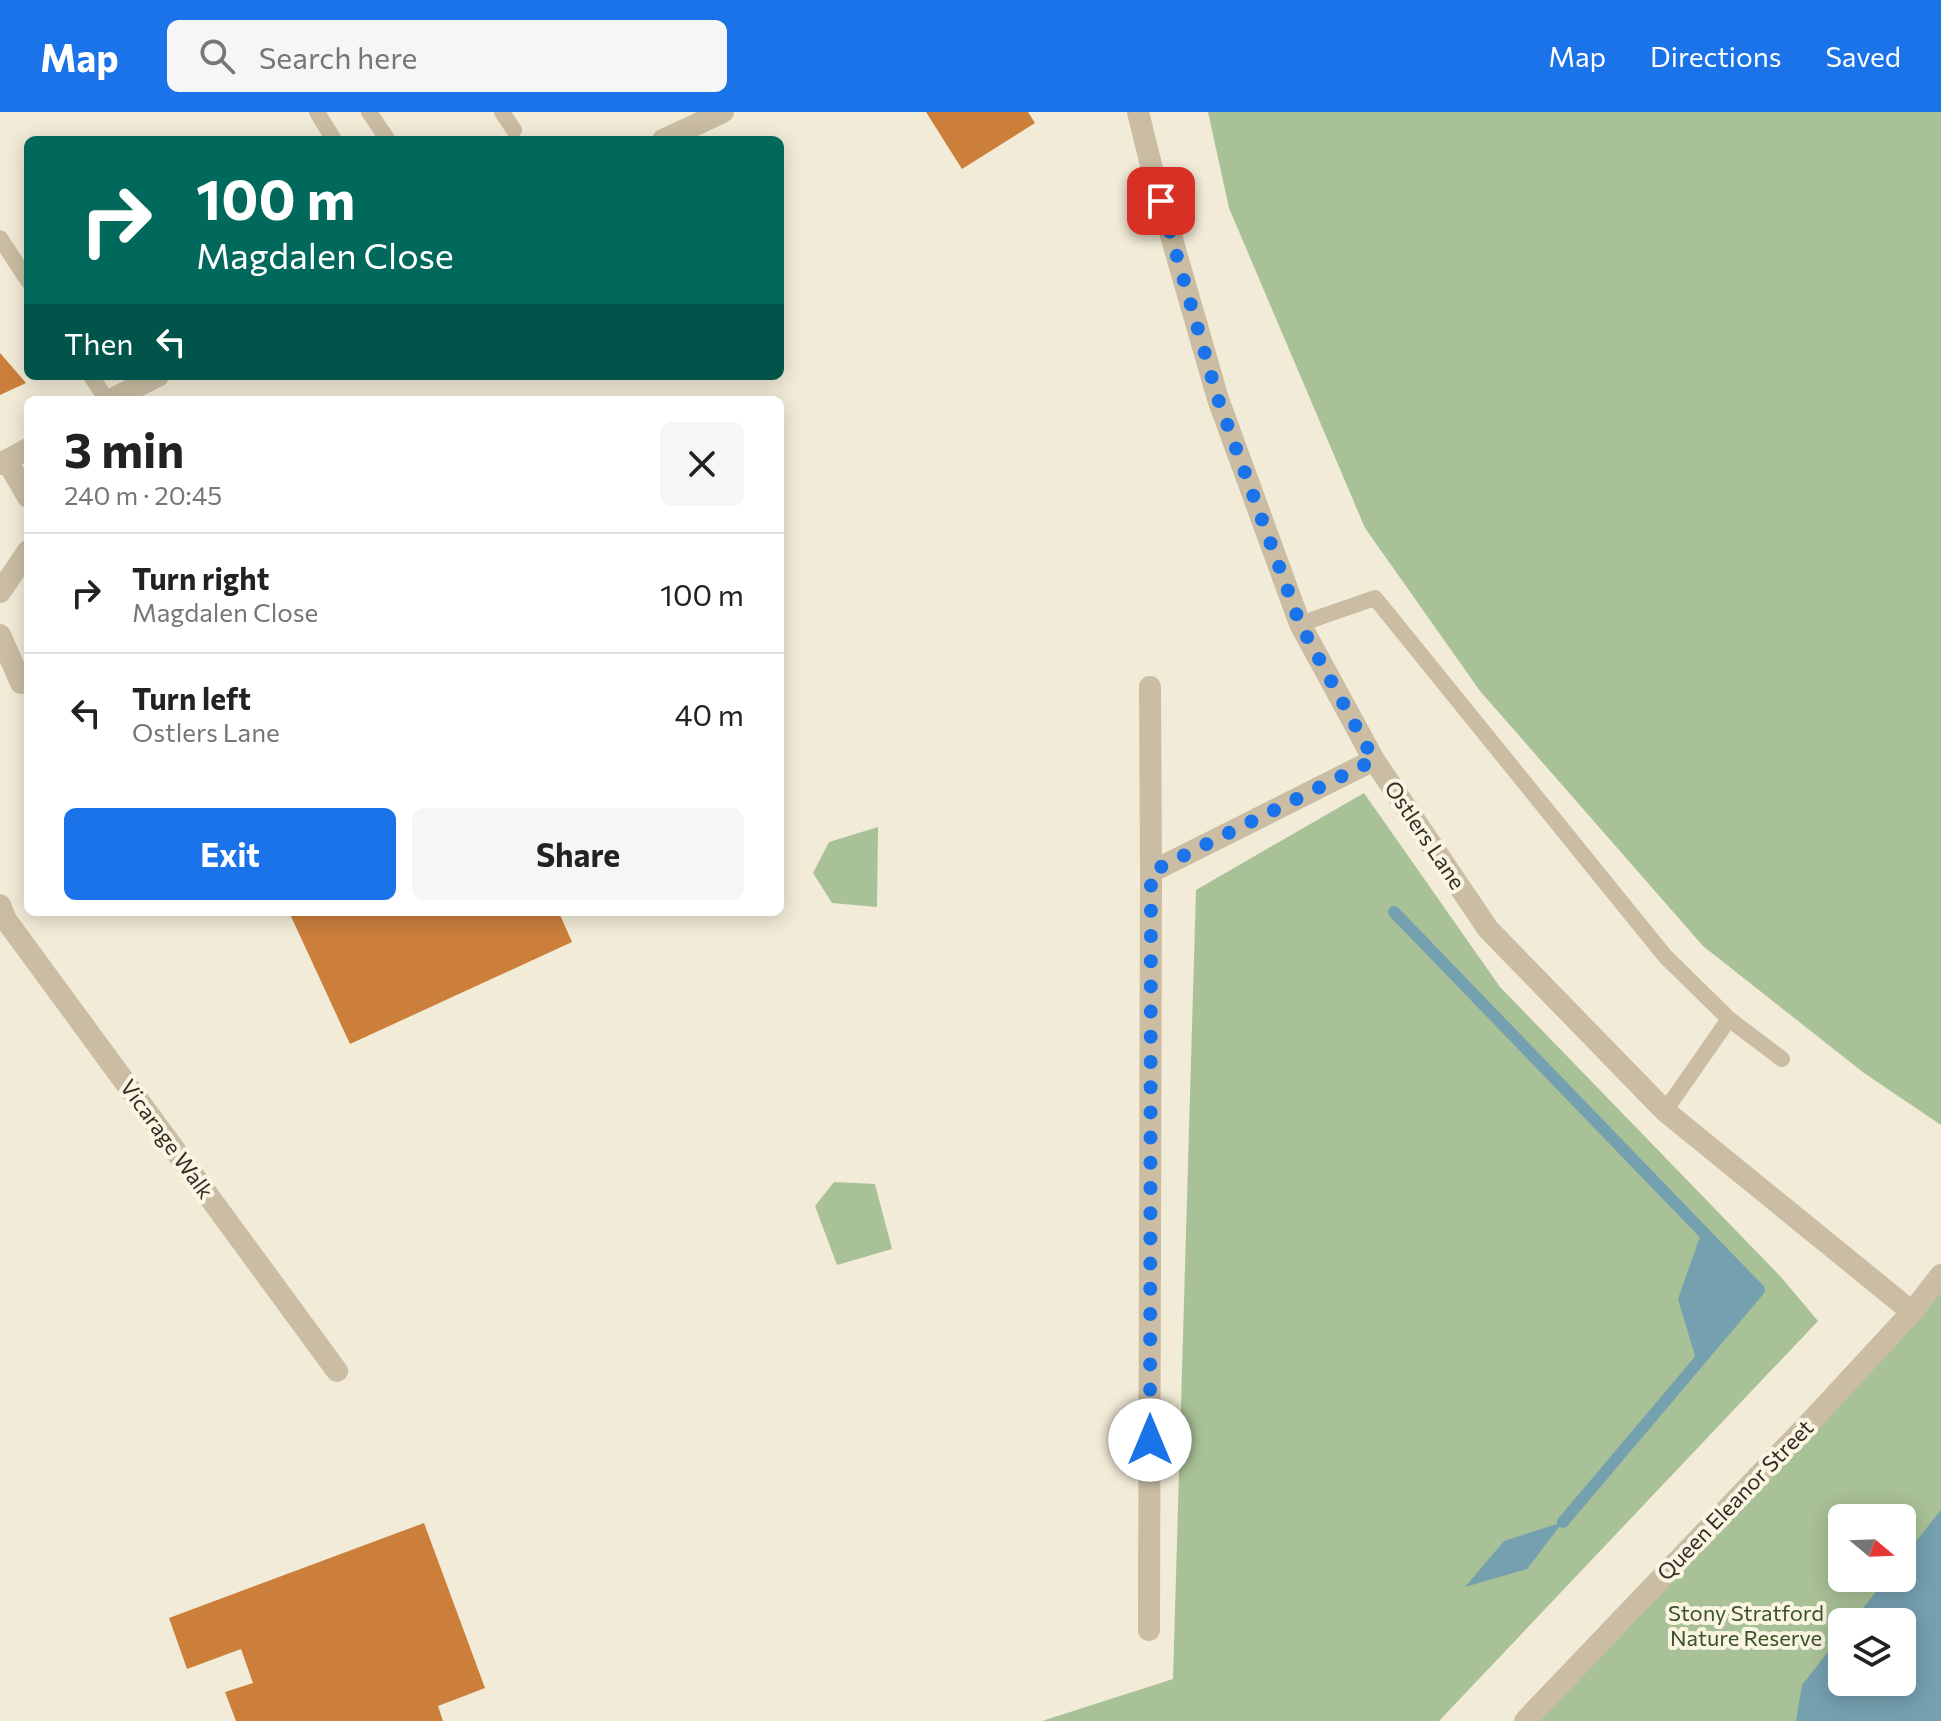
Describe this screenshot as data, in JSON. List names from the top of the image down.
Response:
{
  "streets": {
    "street": ["Ostlers Lane", "Vicarage Walk", "Queen Eleanor Street"]
  },
  "crossings": [
    ["Ostlers Lane", "Queen Eleanor Street"]
  ],
  "parks": ["Stony Stratford Nature Reserve"],
  "north": "right",
  "page": {
    "header": "Map",
    "search": "Search here",
    "nav": ["Map", "Directions", "Saved"],
    "turn": ["100 m", "Magdalen Close"],
    "then": "Then",
    "heading": ["3 min", "240 m · 20:45"],
    "list": [
      {
        "name": "Turn right",
        "note": "Magdalen Close",
        "value": "100 m"
      },
      {
        "name": "Turn left",
        "note": "Ostlers Lane",
        "value": "40 m"
      }
    ],
    "buttons": ["Exit", "Share"]
  }
}
